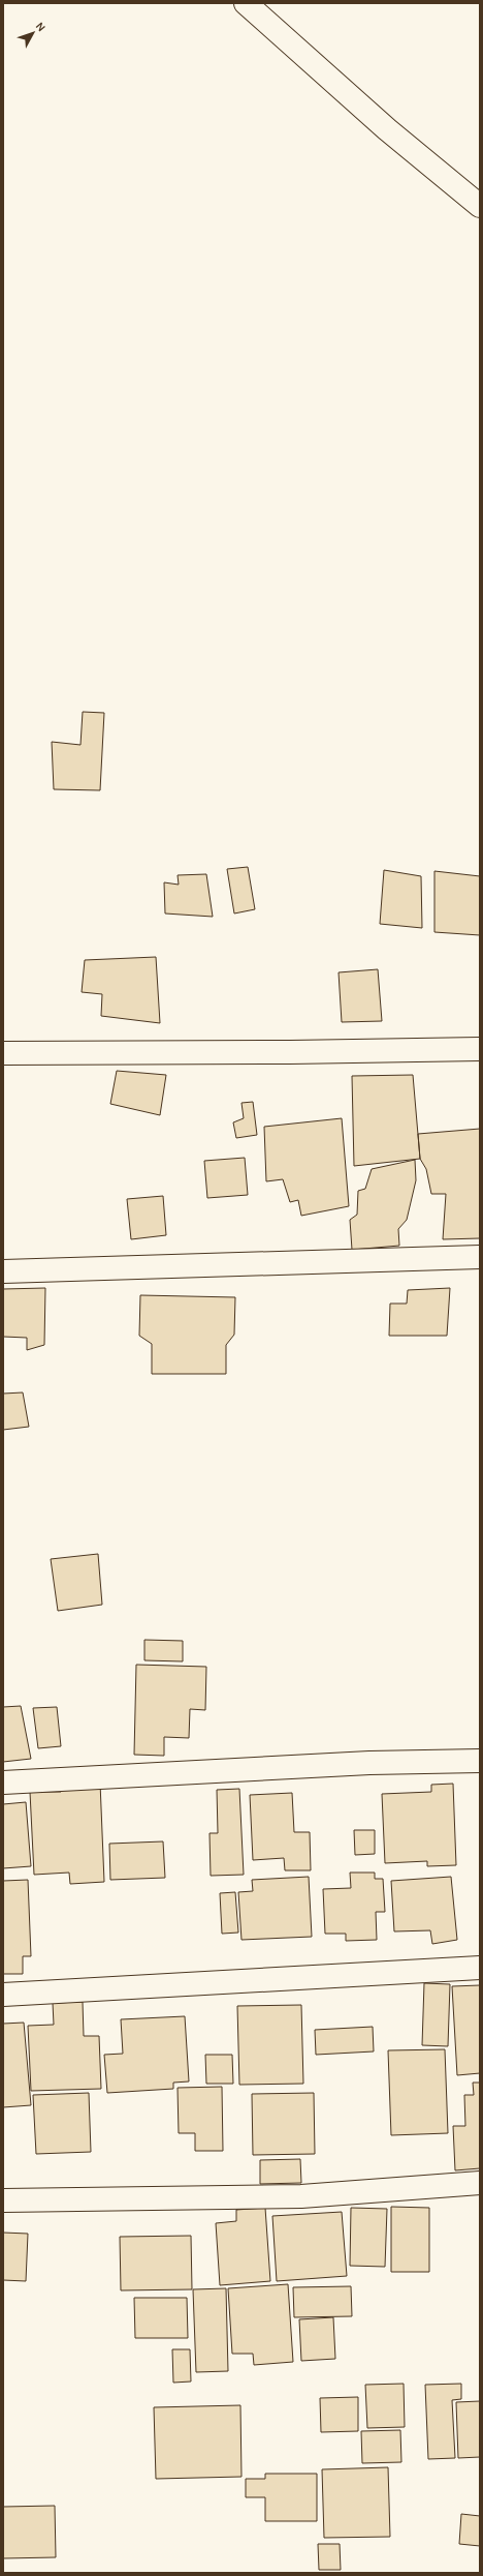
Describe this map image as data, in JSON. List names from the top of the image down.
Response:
{
  "north": "top right"
}
